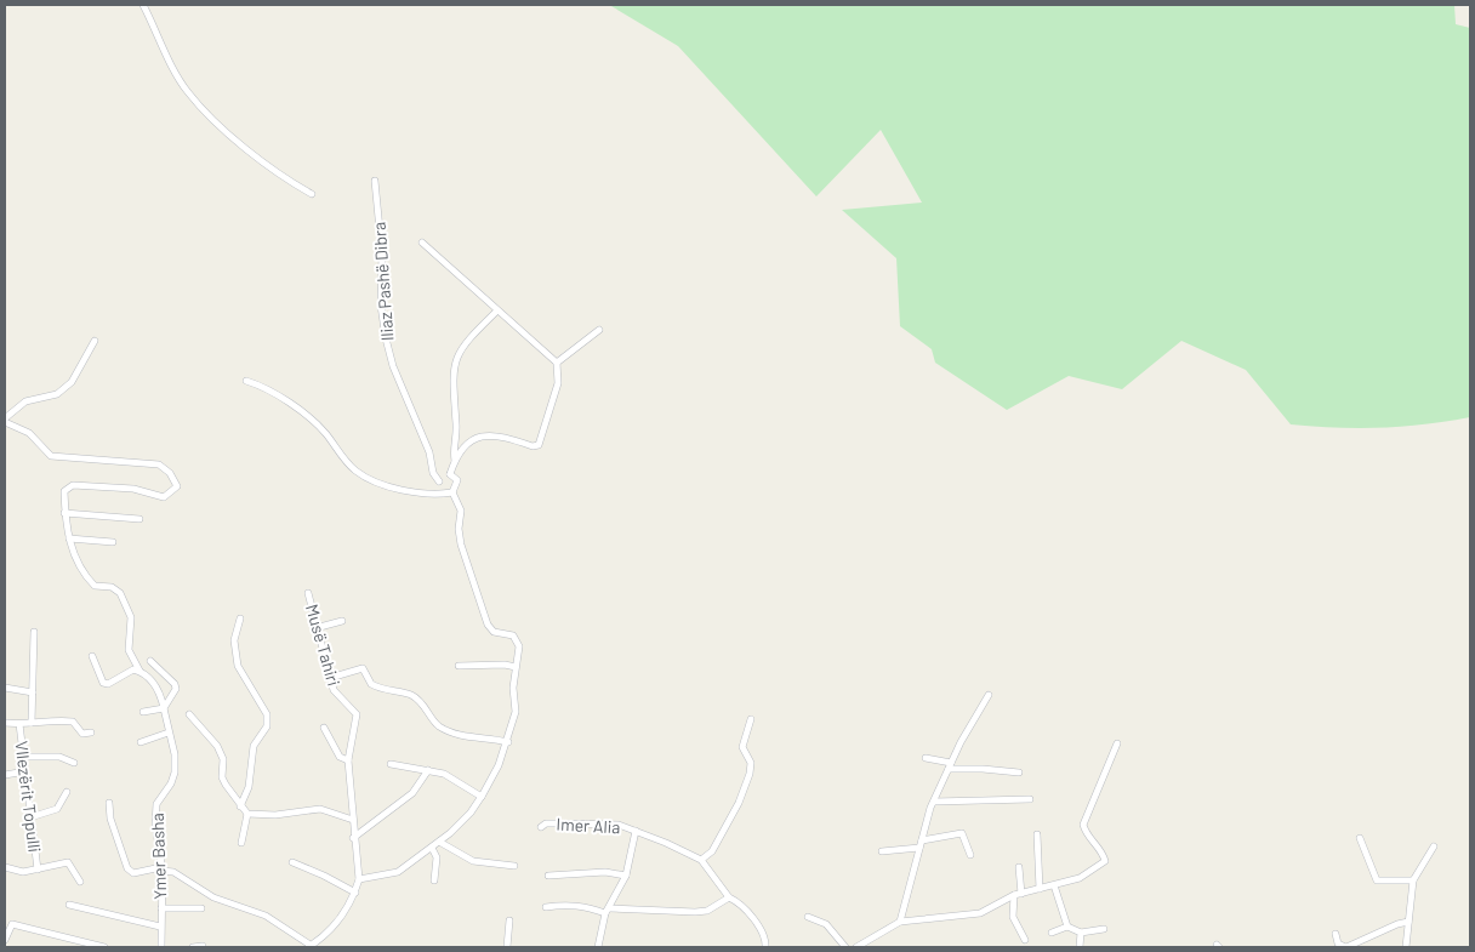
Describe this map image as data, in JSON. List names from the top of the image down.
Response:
{
  "streets": {
    "street": [
      "Iliaz Pashë Dibra",
      "Musë Tahiri",
      "Vllezërit Topulli",
      "Imer Alia",
      "Ymer Basha"
    ]
  }
}
